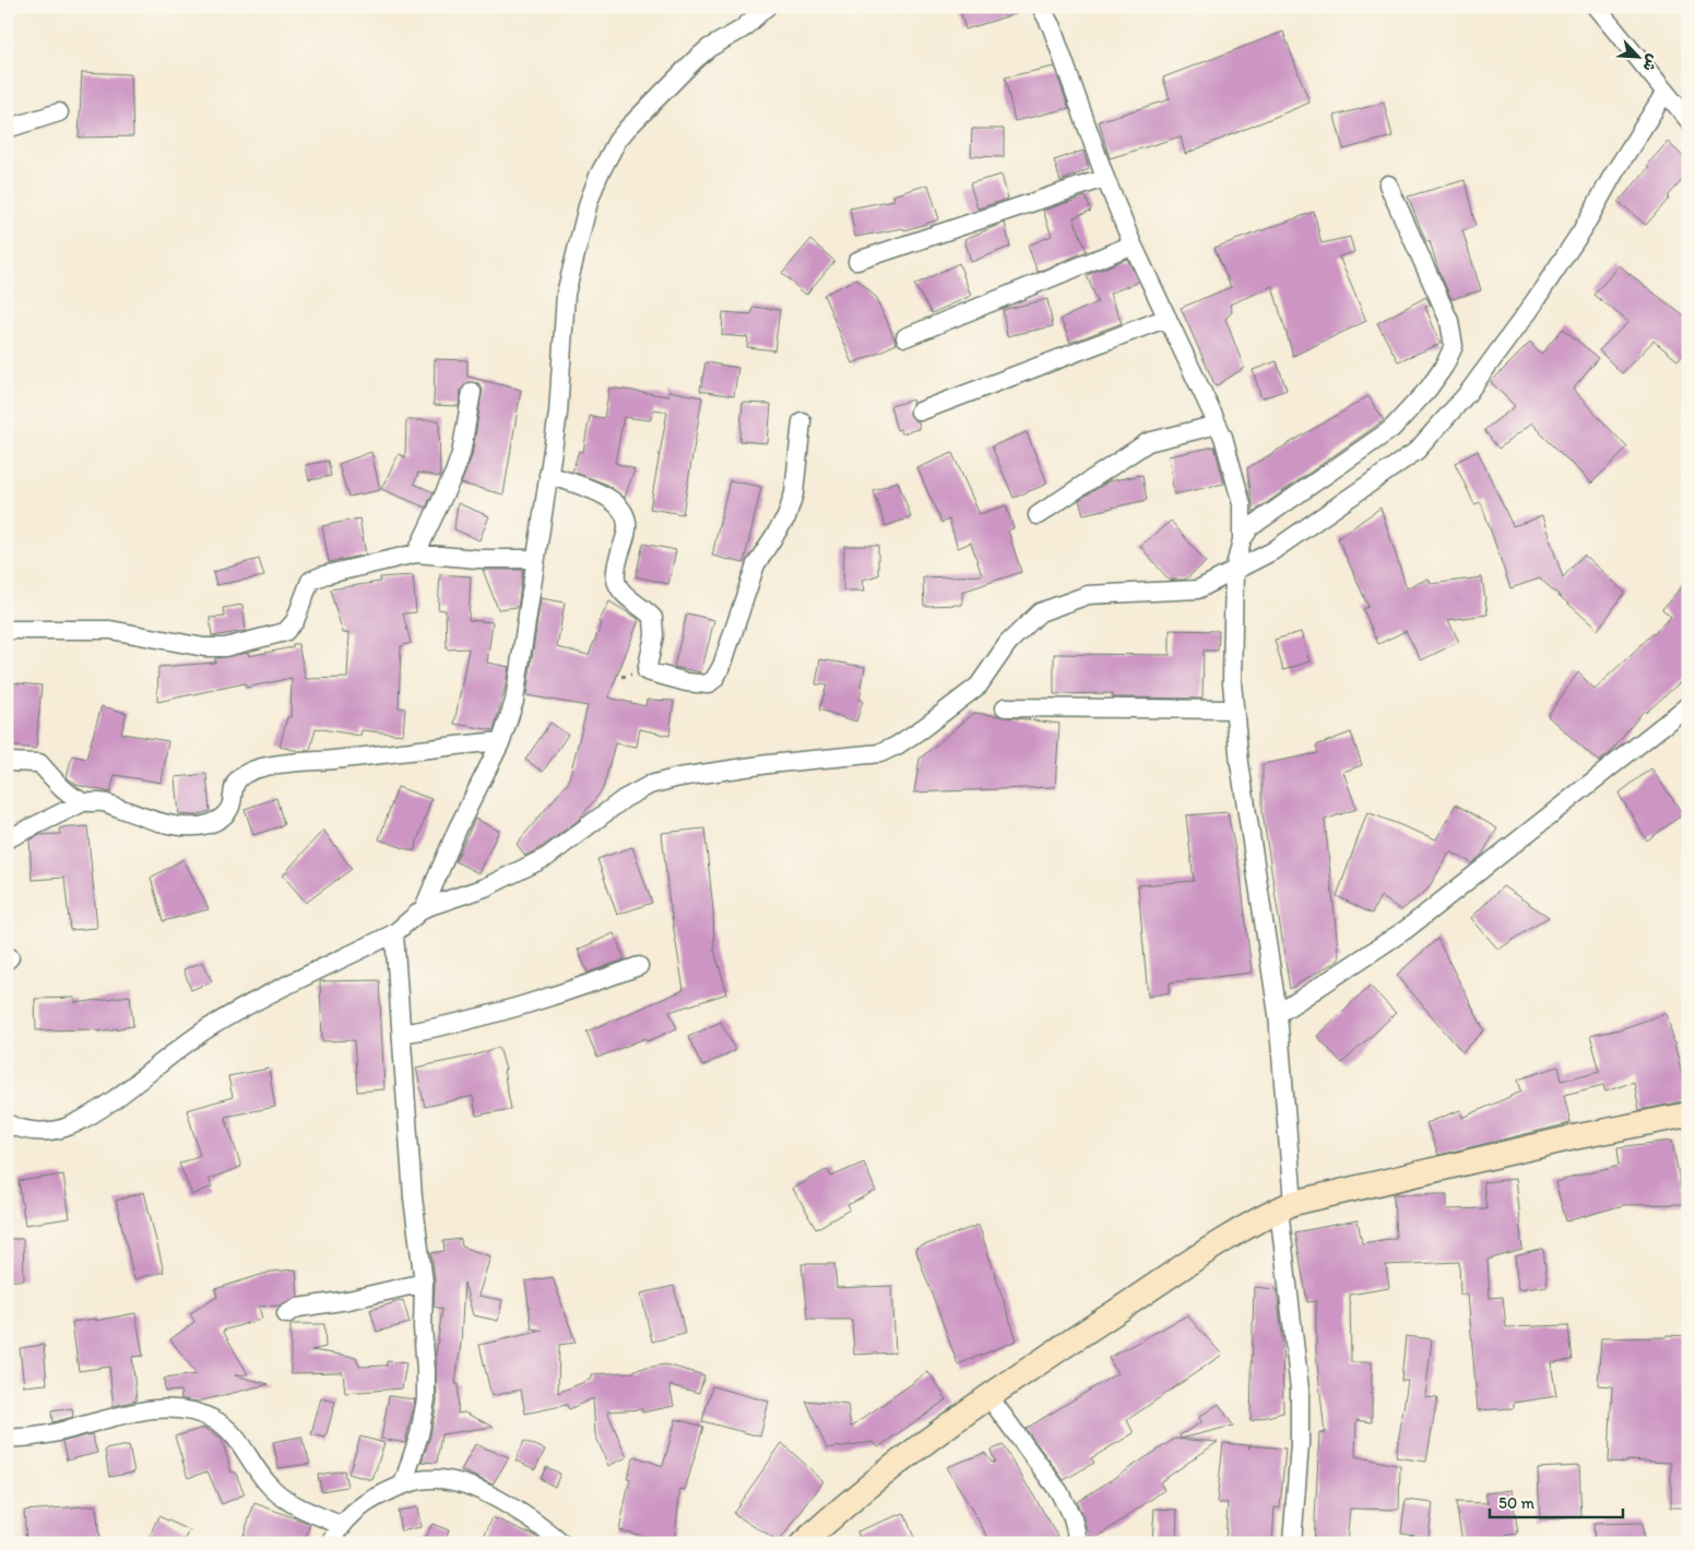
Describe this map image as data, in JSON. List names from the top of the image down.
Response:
{
  "scale_bar": "50 m",
  "north": "bottom right"
}
